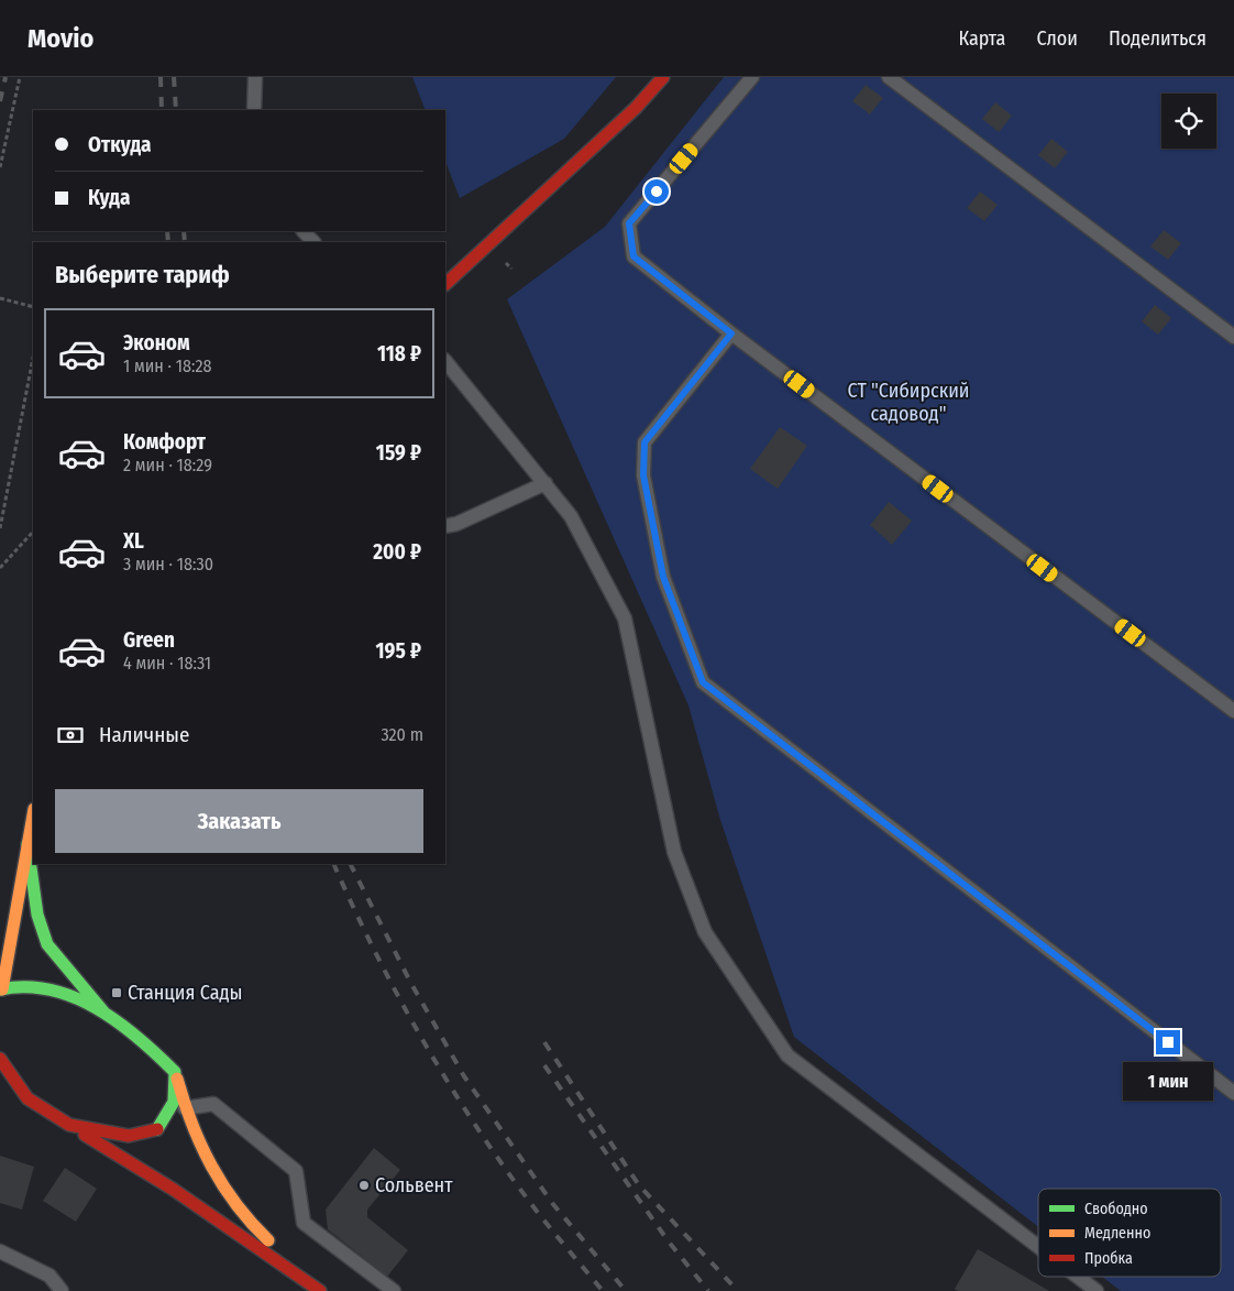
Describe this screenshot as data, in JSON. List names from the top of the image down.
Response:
{
  "parks": ["СТ \"Сибирский садовод\""],
  "places": {
    "transit": ["Станция Сады"],
    "other": ["Сольвент"]
  },
  "legend": ["Свободно", "Медленно", "Пробка"],
  "page": {
    "header": "Movio",
    "nav": ["Карта", "Слои", "Поделиться"],
    "banner": ["Откуда", "Куда"],
    "heading": "Выберите тариф",
    "list": [
      {
        "name": "Эконом",
        "note": "1 мин · 18:28",
        "value": "118 ₽"
      },
      {
        "name": "Комфорт",
        "note": "2 мин · 18:29",
        "value": "159 ₽"
      },
      {
        "name": "XL",
        "note": "3 мин · 18:30",
        "value": "200 ₽"
      },
      {
        "name": "Green",
        "note": "4 мин · 18:31",
        "value": "195 ₽"
      }
    ],
    "pay": ["Наличные", "320 m"],
    "buttons": "Заказать",
    "bubble": "1 мин"
  }
}
